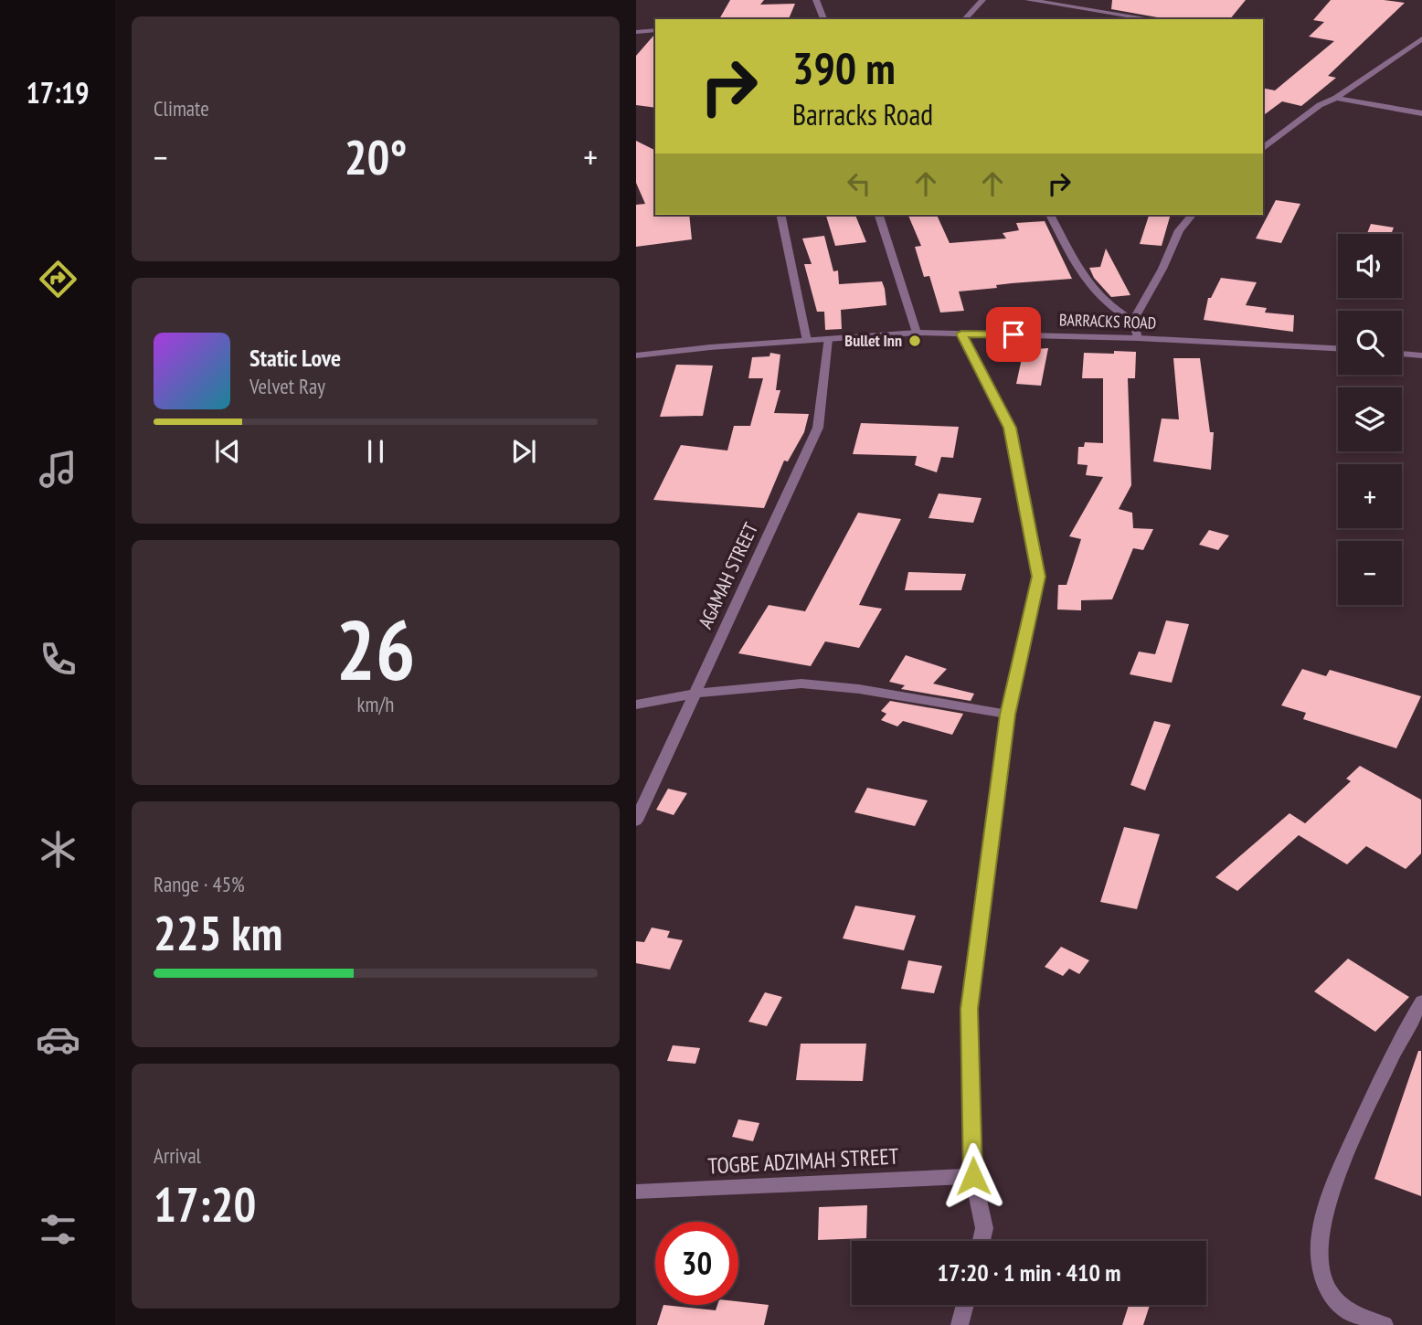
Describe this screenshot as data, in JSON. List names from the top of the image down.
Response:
{
  "streets": {
    "street": ["BARRACKS ROAD", "AGAMAH STREET", "TOGBE ADZIMAH STREET"]
  },
  "crossings": [
    ["BARRACKS ROAD", "AGAMAH STREET"]
  ],
  "places": ["Bullet Inn"],
  "page": {
    "tabs": "17:19",
    "tile": [
      "Climate",
      ["26", "km/h"],
      ["Range · 45%", "225 km"],
      ["Arrival", "17:20"]
    ],
    "turn": ["390 m", "Barracks Road"],
    "heat": ["−", "20°", "+"],
    "map_buttons": ["+", "−"],
    "song": ["Static Love", "Velvet Ray"],
    "limit": "30",
    "trip": "17:20 · 1 min · 410 m"
  }
}
